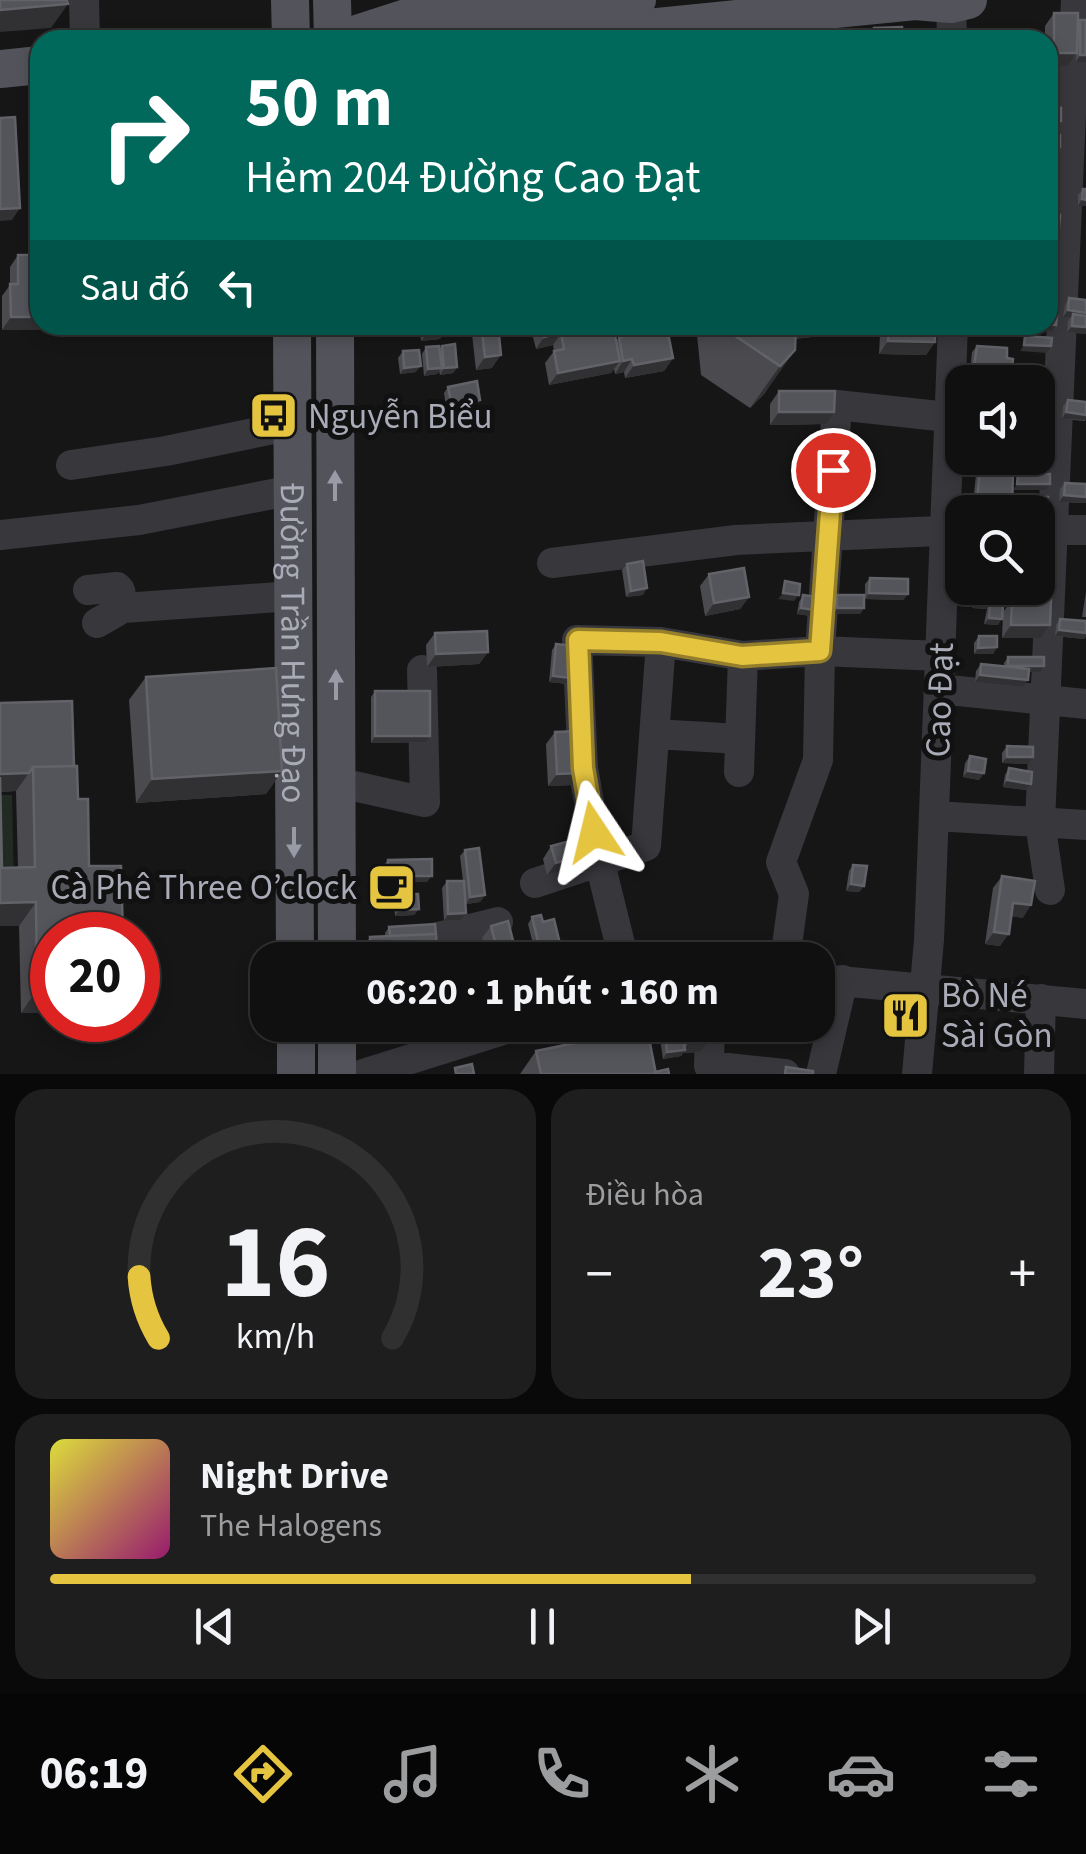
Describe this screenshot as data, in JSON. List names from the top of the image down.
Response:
{
  "streets": {
    "main road": ["Đường Trần Hưng Đạo"],
    "street": ["Cao Đạt"]
  },
  "places": {
    "bus stop": ["Nguyễn Biểu"],
    "cafe": ["Cà Phê Three O’clock"],
    "restaurant": ["Bò Né Sài Gòn"]
  },
  "page": {
    "turn": ["50 m", "Hẻm 204 Đường Cao Đạt"],
    "then": "Sau đó",
    "limit": "20",
    "trip": "06:20 · 1 phút · 160 m",
    "tile": "Điều hòa",
    "heat": ["−", "23°", "+"],
    "song": ["Night Drive", "The Halogens"],
    "tabs": "06:19",
    "gauge": ["16", "km/h"]
  }
}
